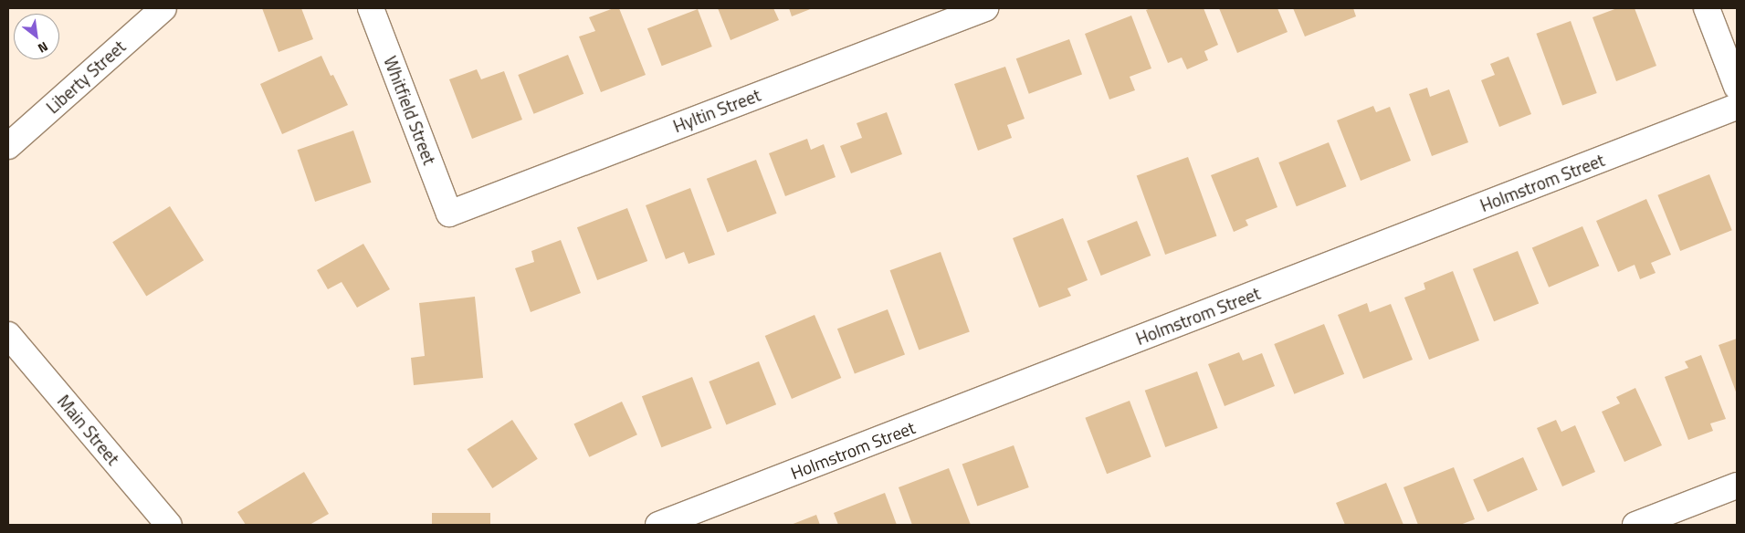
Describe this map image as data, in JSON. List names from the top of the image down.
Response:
{
  "streets": {
    "street": [
      "Liberty Street",
      "Whitfield Street",
      "Hyltin Street",
      "Holmstrom Street",
      "Main Street"
    ]
  },
  "crossings": [
    ["Whitfield Street", "Hyltin Street"]
  ],
  "north": "bottom right"
}
